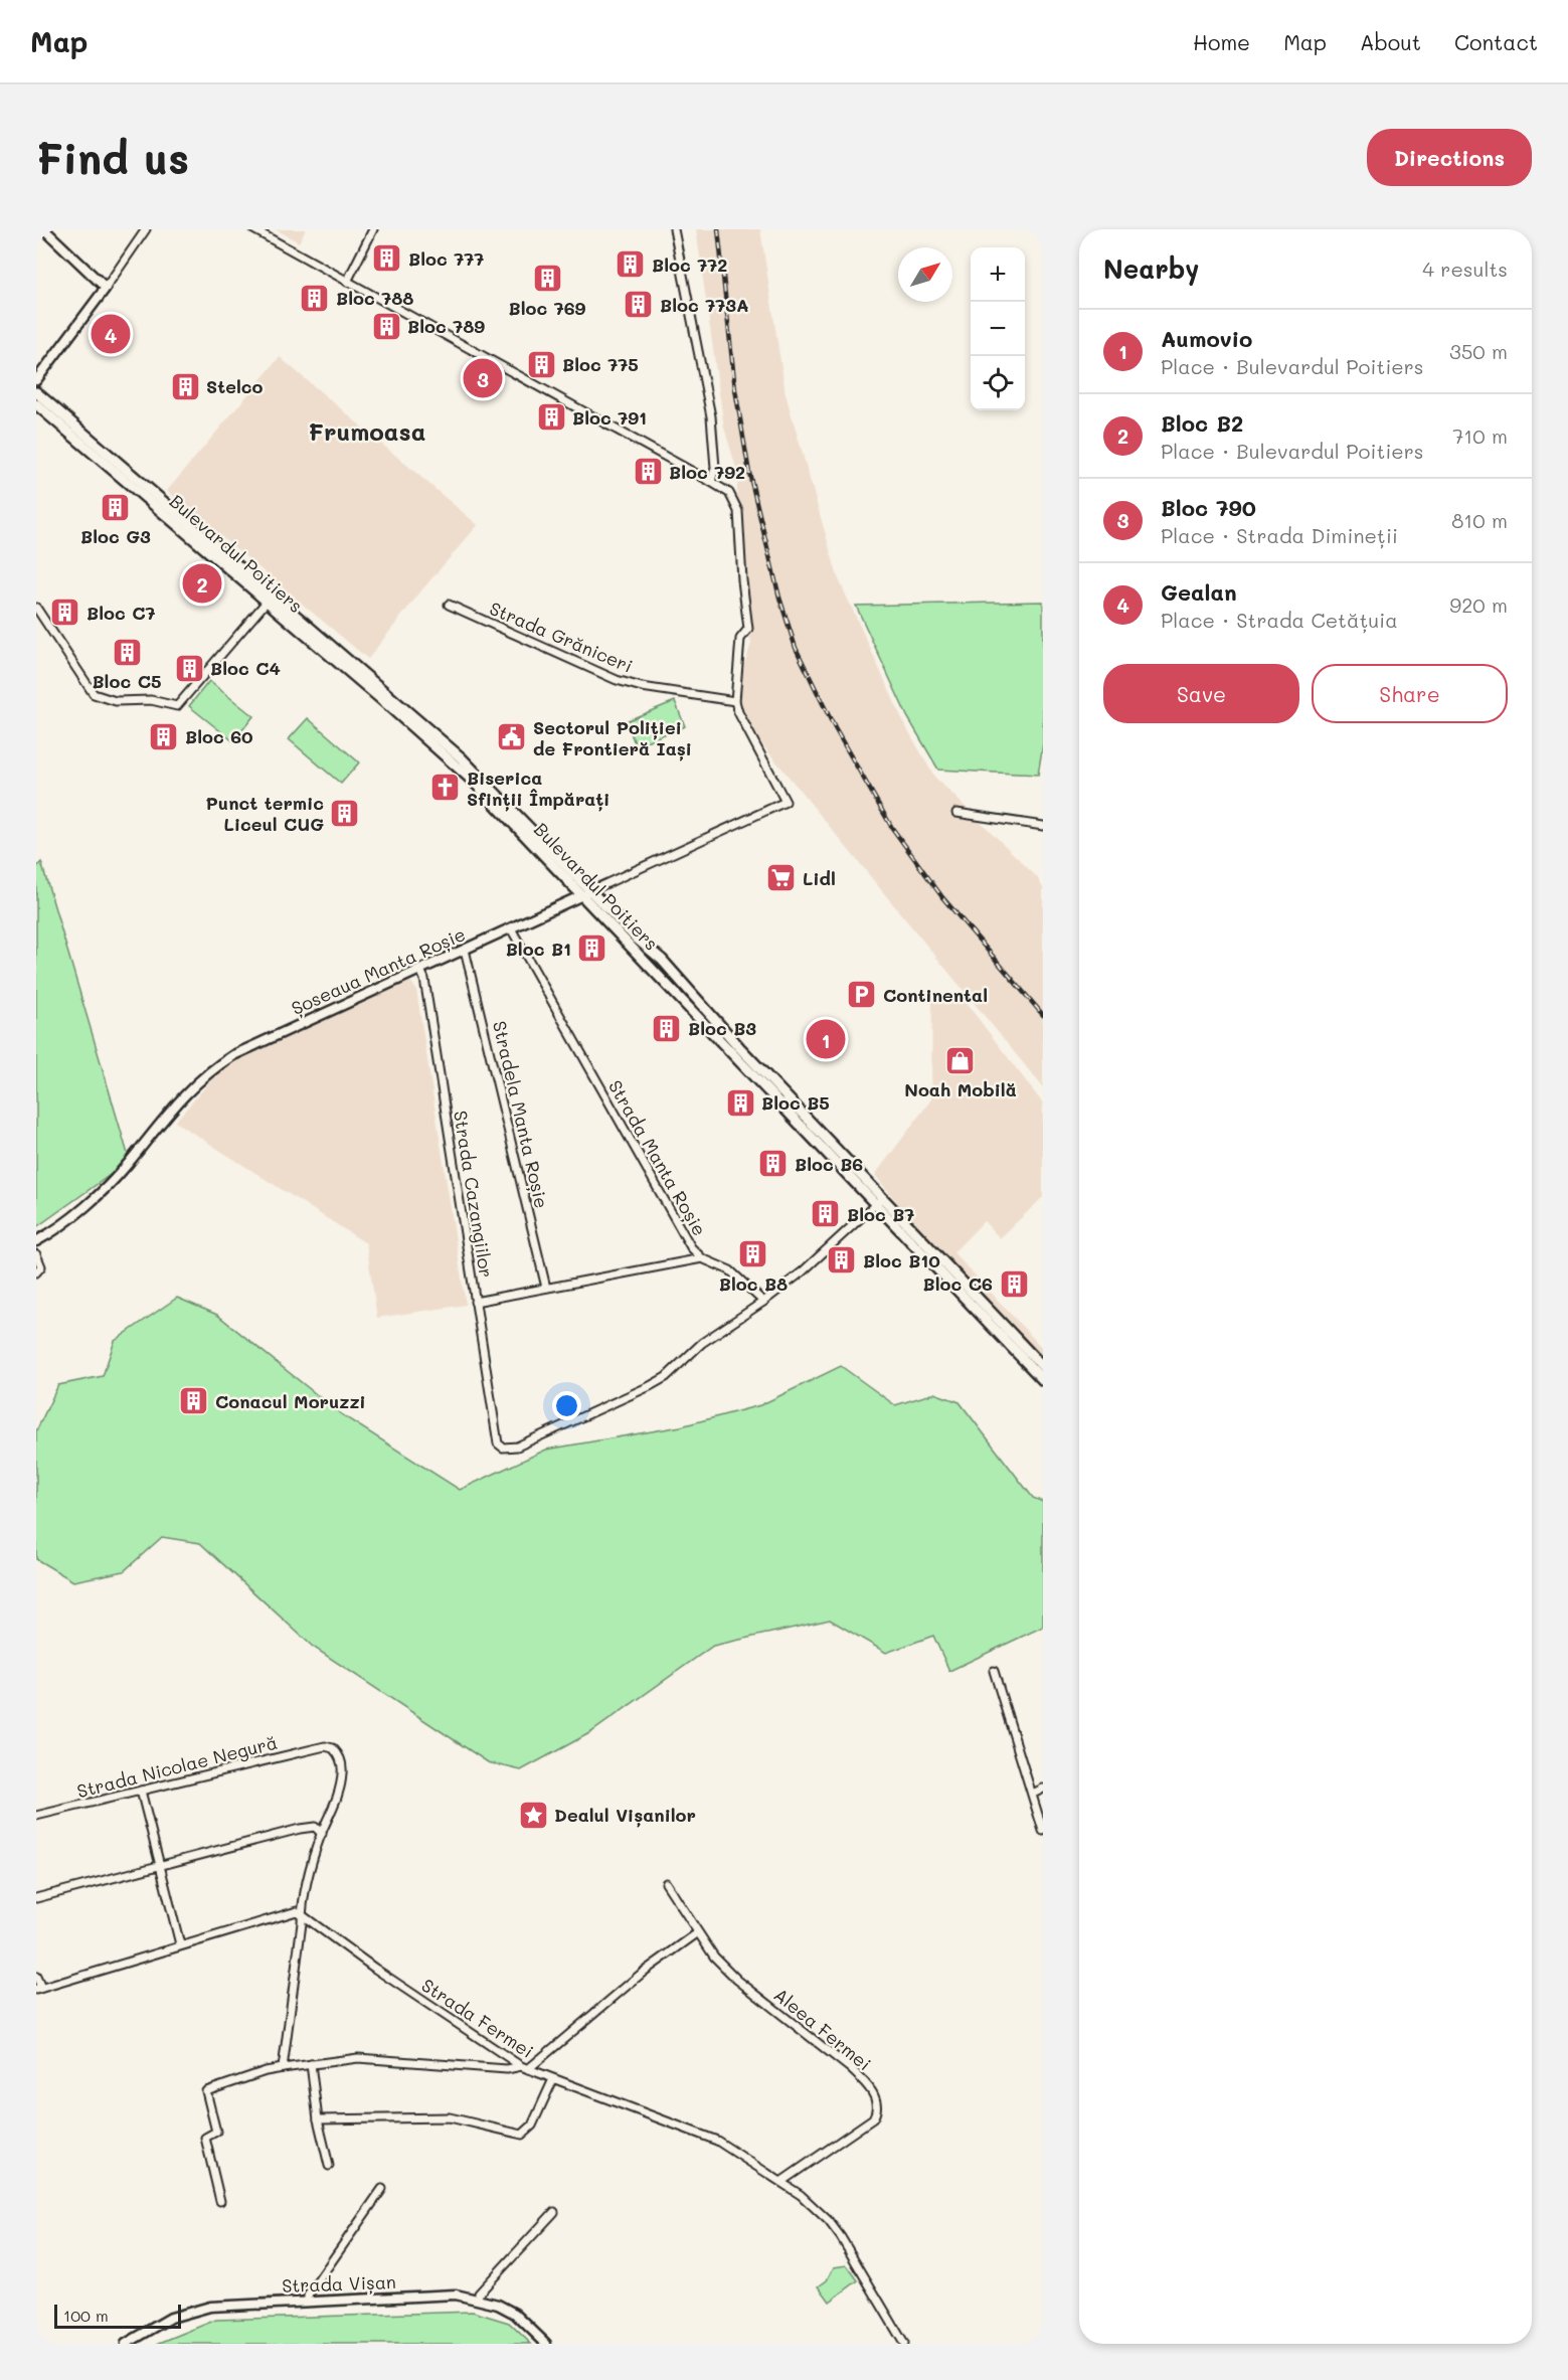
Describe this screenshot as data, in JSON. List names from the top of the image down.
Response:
{
  "streets": {
    "main road": ["Bulevardul Poitiers"],
    "street": [
      "Strada Grăniceri",
      "Șoseaua Manta Roșie",
      "Stradela Manta Roșie",
      "Strada Manta Roșie",
      "Strada Cazangiilor",
      "Strada Nicolae Negură",
      "Strada Fermei",
      "Aleea Fermei",
      "Strada Vișan"
    ]
  },
  "crossings": [
    ["Bulevardul Poitiers", "Șoseaua Manta Roșie"],
    ["Strada Grăniceri", "Șoseaua Manta Roșie"],
    ["Șoseaua Manta Roșie", "Stradela Manta Roșie"],
    ["Șoseaua Manta Roșie", "Strada Manta Roșie"],
    ["Șoseaua Manta Roșie", "Strada Cazangiilor"],
    ["Stradela Manta Roșie", "Strada Cazangiilor"],
    ["Strada Manta Roșie", "Strada Cazangiilor"],
    ["Strada Fermei", "Aleea Fermei"]
  ],
  "districts": ["Frumoasa"],
  "places": {
    "building": [
      "Bloc 777",
      "Bloc 772",
      "Bloc 769",
      "Bloc 788",
      "Bloc 773A",
      "Bloc 789",
      "Bloc 775",
      "Stelco",
      "Bloc 791",
      "Bloc 792",
      "Bloc G3",
      "Bloc C7",
      "Bloc C5",
      "Bloc C4",
      "Bloc 60",
      "Punct termic Liceul CUG",
      "Bloc B1",
      "Bloc B3",
      "Bloc B5",
      "Bloc B6",
      "Bloc B7",
      "Bloc B8",
      "Bloc B10",
      "Bloc C6",
      "Conacul Moruzzi"
    ],
    "public building": ["Sectorul Poliției de Frontieră Iași"],
    "church": ["Biserica Sfinții Împărați"],
    "supermarket": ["Lidl"],
    "parking": ["Continental"],
    "shop": ["Noah Mobilă"],
    "place": ["Dealul Vișanilor"]
  },
  "scale_bar": "100 m",
  "north": "top right",
  "page": {
    "header": "Map",
    "nav": [
      "Home",
      "Map",
      "About",
      "Contact"
    ],
    "buttons": [
      "Directions",
      ["Save", "Share"]
    ],
    "title": "Find us",
    "heading": ["Nearby", "4 results"],
    "map_buttons": ["+", "−"],
    "list": [
      {
        "mark": "1",
        "name": "Aumovio",
        "note": "Place · Bulevardul Poitiers",
        "value": "350 m"
      },
      {
        "mark": "2",
        "name": "Bloc B2",
        "note": "Place · Bulevardul Poitiers",
        "value": "710 m"
      },
      {
        "mark": "3",
        "name": "Bloc 790",
        "note": "Place · Strada Dimineții",
        "value": "810 m"
      },
      {
        "mark": "4",
        "name": "Gealan",
        "note": "Place · Strada Cetățuia",
        "value": "920 m"
      }
    ],
    "pins": [
      "4",
      "3",
      "2",
      "1"
    ],
    "scale": "100 m"
  }
}
